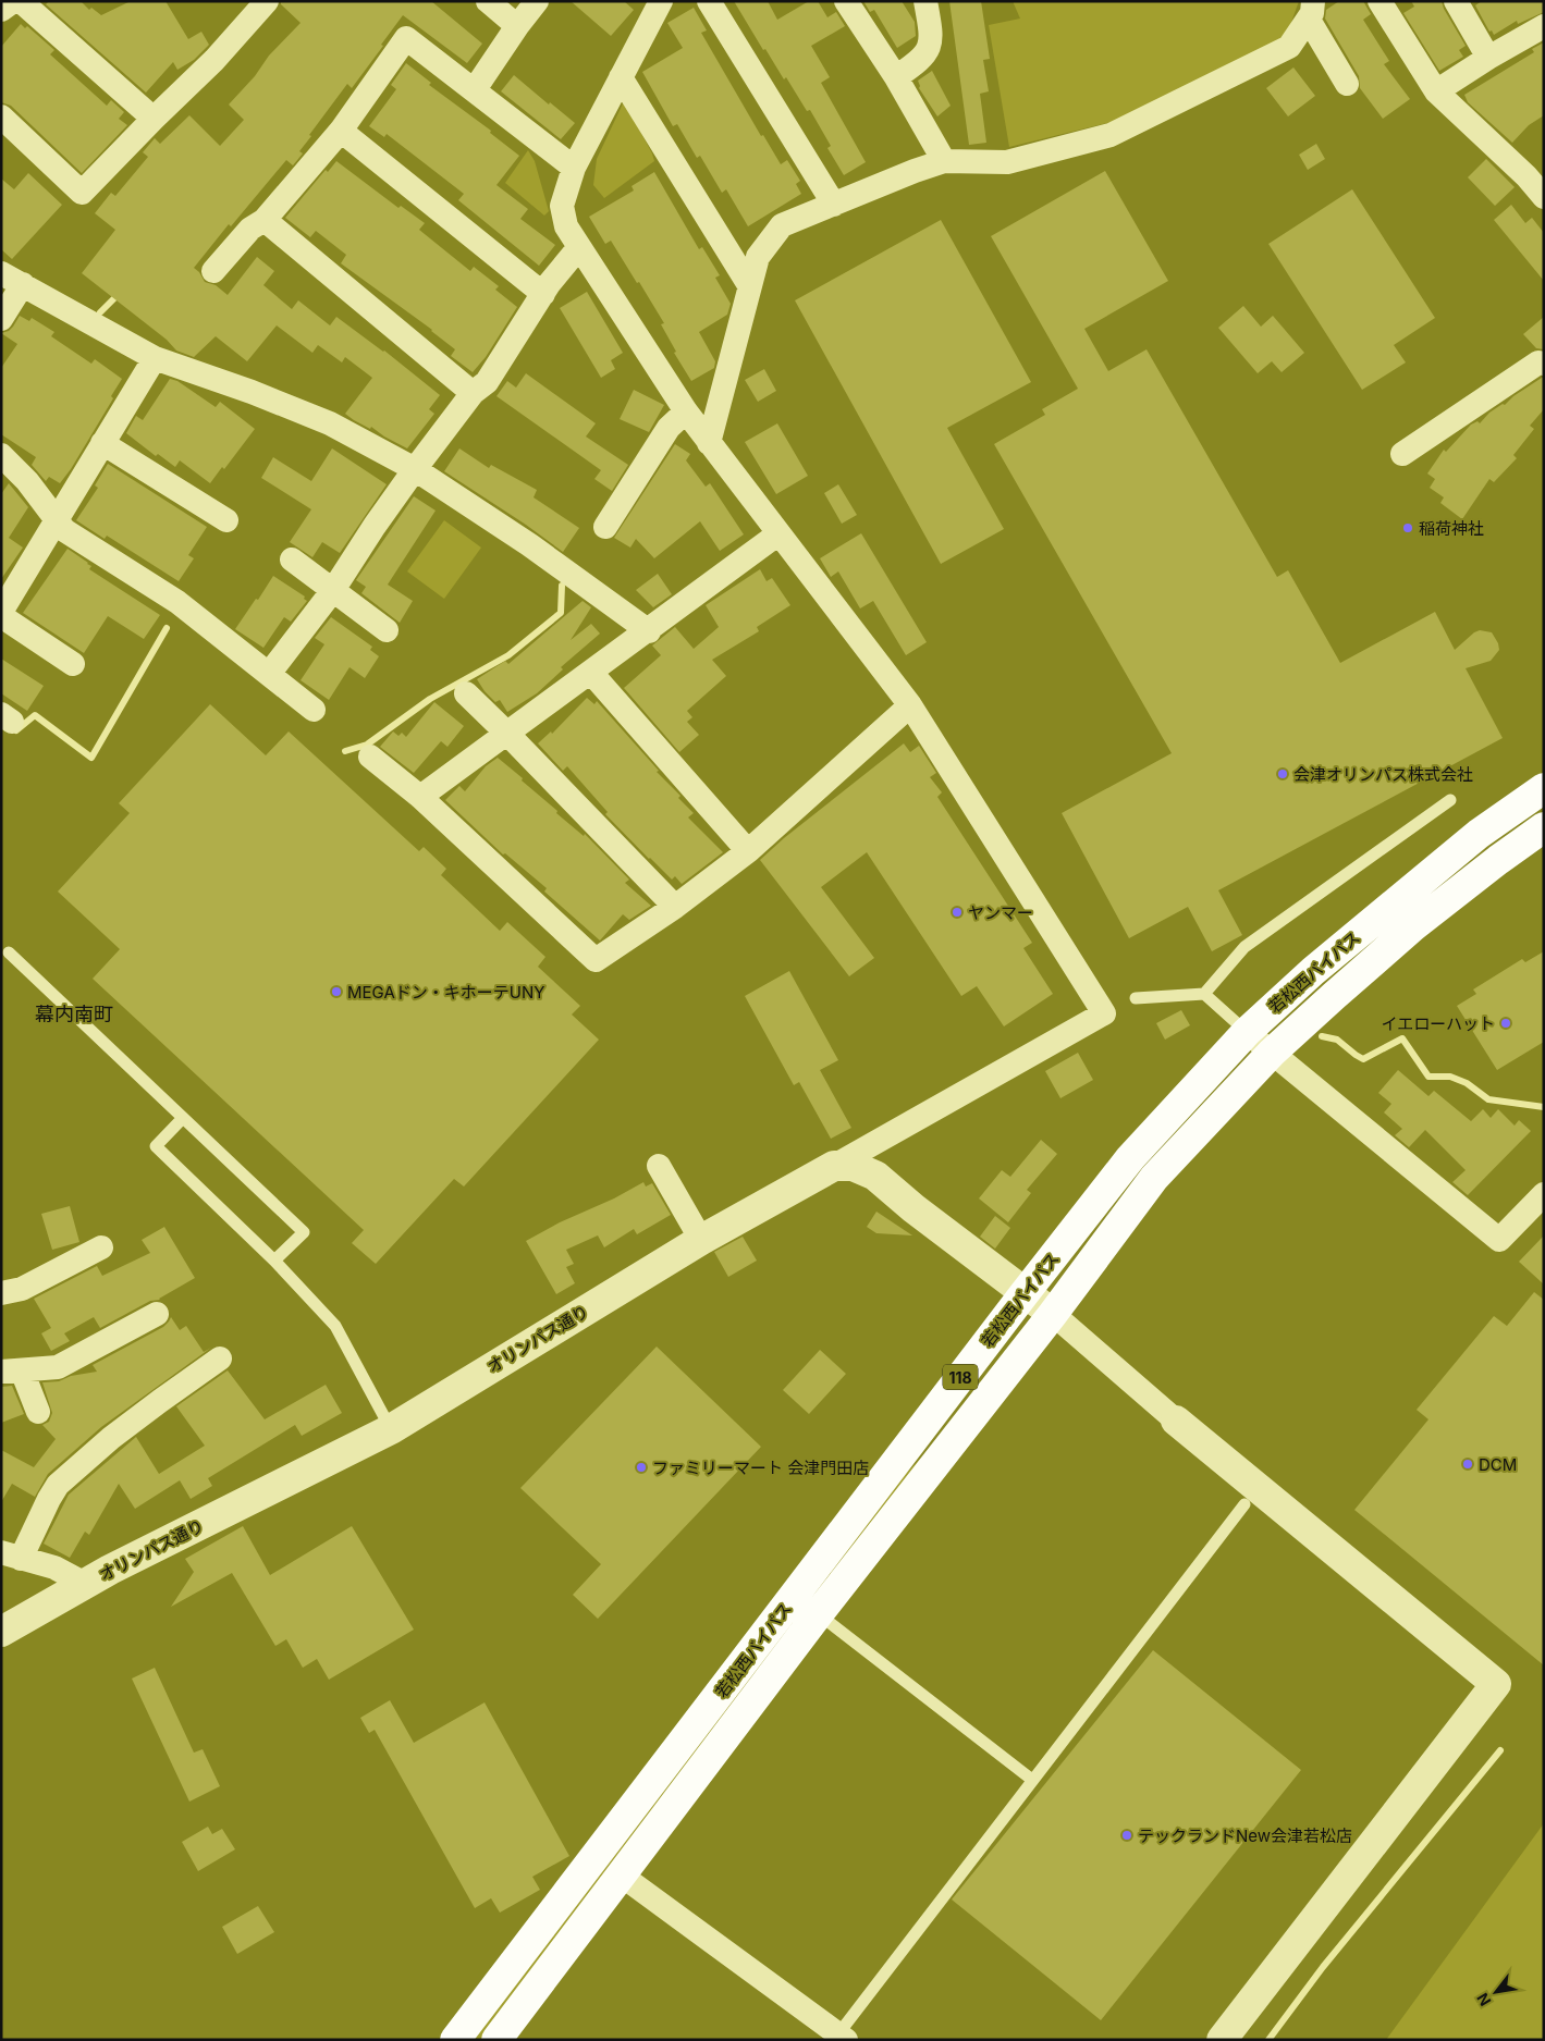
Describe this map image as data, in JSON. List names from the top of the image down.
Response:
{
  "streets": {
    "highway": ["若松西バイパス", "118"],
    "street": ["オリンパス通り"]
  },
  "districts": ["幕内南町"],
  "places": [
    "稲荷神社",
    "会津オリンパス株式会社",
    "ヤンマー",
    "MEGAドン・キホーテUNY",
    "イエローハット",
    "DCM",
    "ファミリーマート 会津門田店",
    "テックランドNew会津若松店"
  ],
  "north": "bottom left"
}
